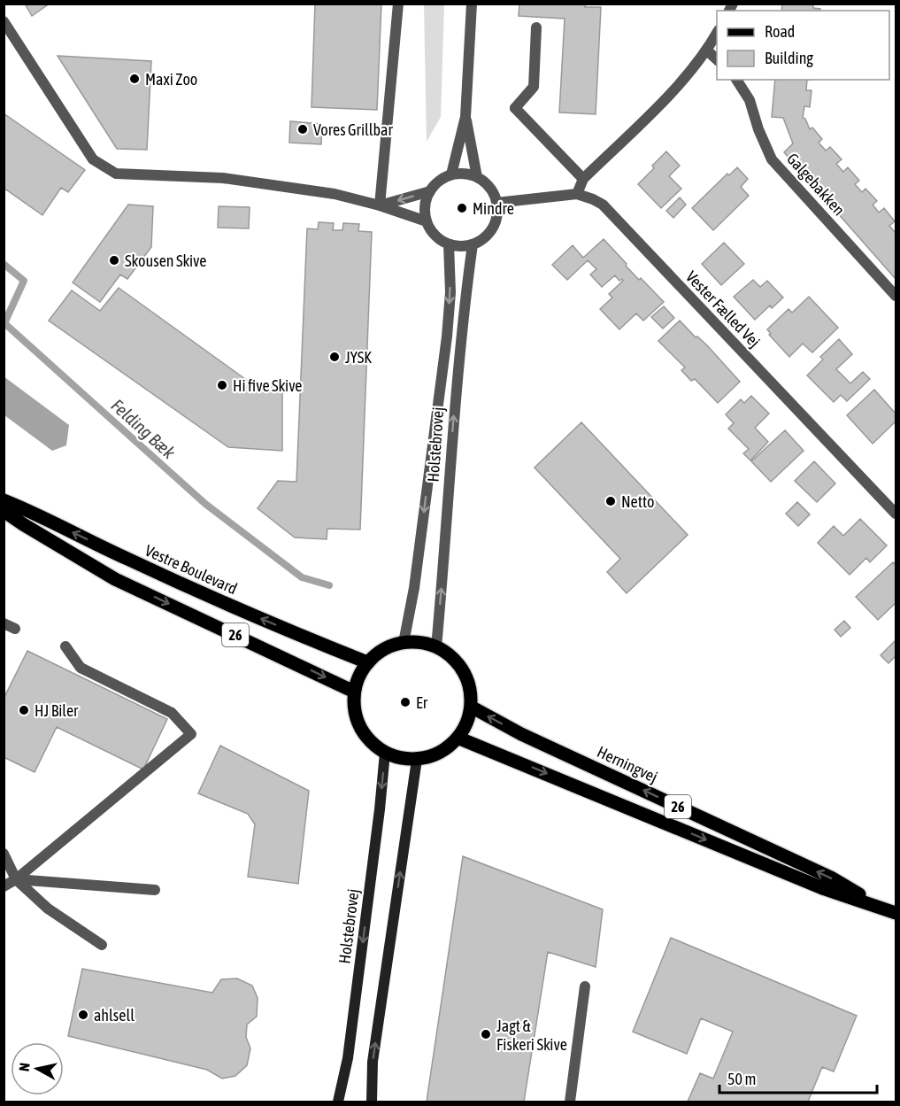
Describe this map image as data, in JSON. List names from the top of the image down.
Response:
{
  "streets": {
    "main road": [
      "Holstebrovej",
      "Vestre Boulevard",
      "26",
      "Herningvej"
    ],
    "street": ["Galgebakken", "Vester Fælled Vej"]
  },
  "crossings": [
    ["Vester Fælled Vej", "Holstebrovej"],
    ["Holstebrovej", "Vestre Boulevard"],
    ["Holstebrovej", "26"],
    ["Holstebrovej", "Herningvej"],
    ["Vestre Boulevard", "26"],
    ["Vestre Boulevard", "Herningvej"],
    ["26", "Herningvej"]
  ],
  "water": ["Felding Bæk"],
  "places": [
    "Maxi Zoo",
    "Vores Grillbar",
    "Mindre",
    "Skousen Skive",
    "JYSK",
    "Hi five Skive",
    "Netto",
    "Er",
    "HJ Biler",
    "ahlsell",
    "Jagt & Fiskeri Skive"
  ],
  "legend": ["Road", "Building"],
  "scale_bar": "50 m",
  "north": "left"
}
